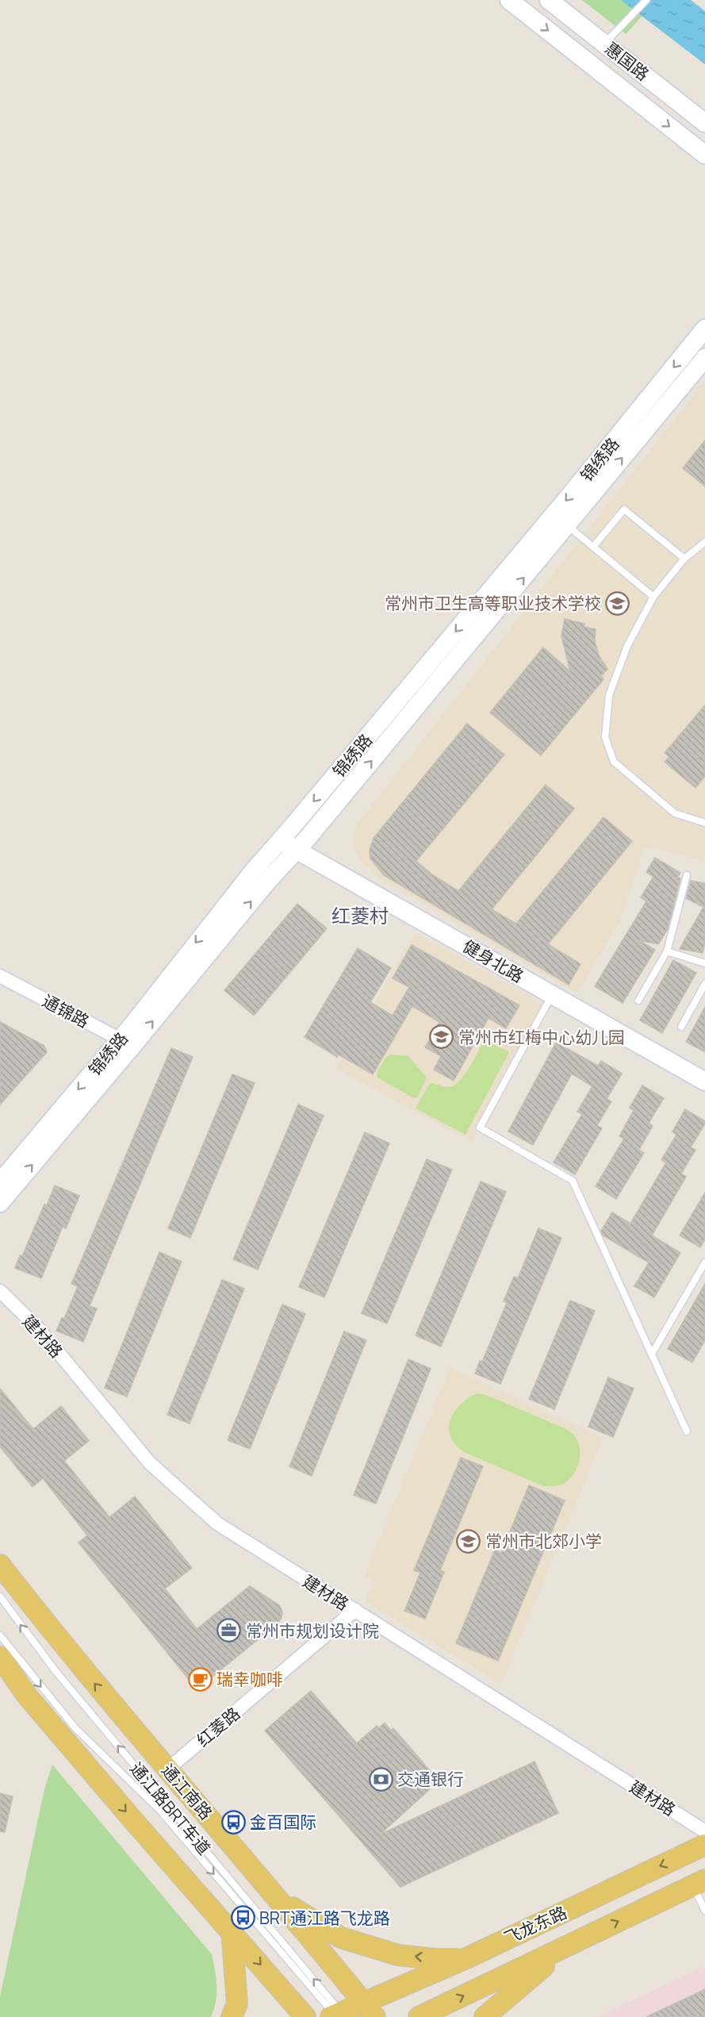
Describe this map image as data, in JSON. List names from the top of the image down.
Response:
{
  "streets": {
    "main road": ["通江南路", "飞龙东路"],
    "street": [
      "惠国路",
      "锦绣路",
      "健身北路",
      "通锦路",
      "建材路",
      "红菱路"
    ],
    "lane": ["通江路BRT车道"]
  },
  "crossings": [
    ["锦绣路", "健身北路"],
    ["锦绣路", "通锦路"],
    ["建材路", "红菱路"],
    ["红菱路", "通江南路"],
    ["通江南路", "飞龙东路"],
    ["通江路BRT车道", "飞龙东路"]
  ],
  "districts": ["红菱村"],
  "places": {
    "school or university": ["常州市卫生高等职业技术学校", "常州市红梅中心幼儿园", "常州市北郊小学"],
    "office": ["常州市规划设计院"],
    "cafe": ["瑞幸咖啡"],
    "bank": ["交通银行"],
    "bus stop": ["金百国际", "BRT通江路飞龙路"]
  }
}
